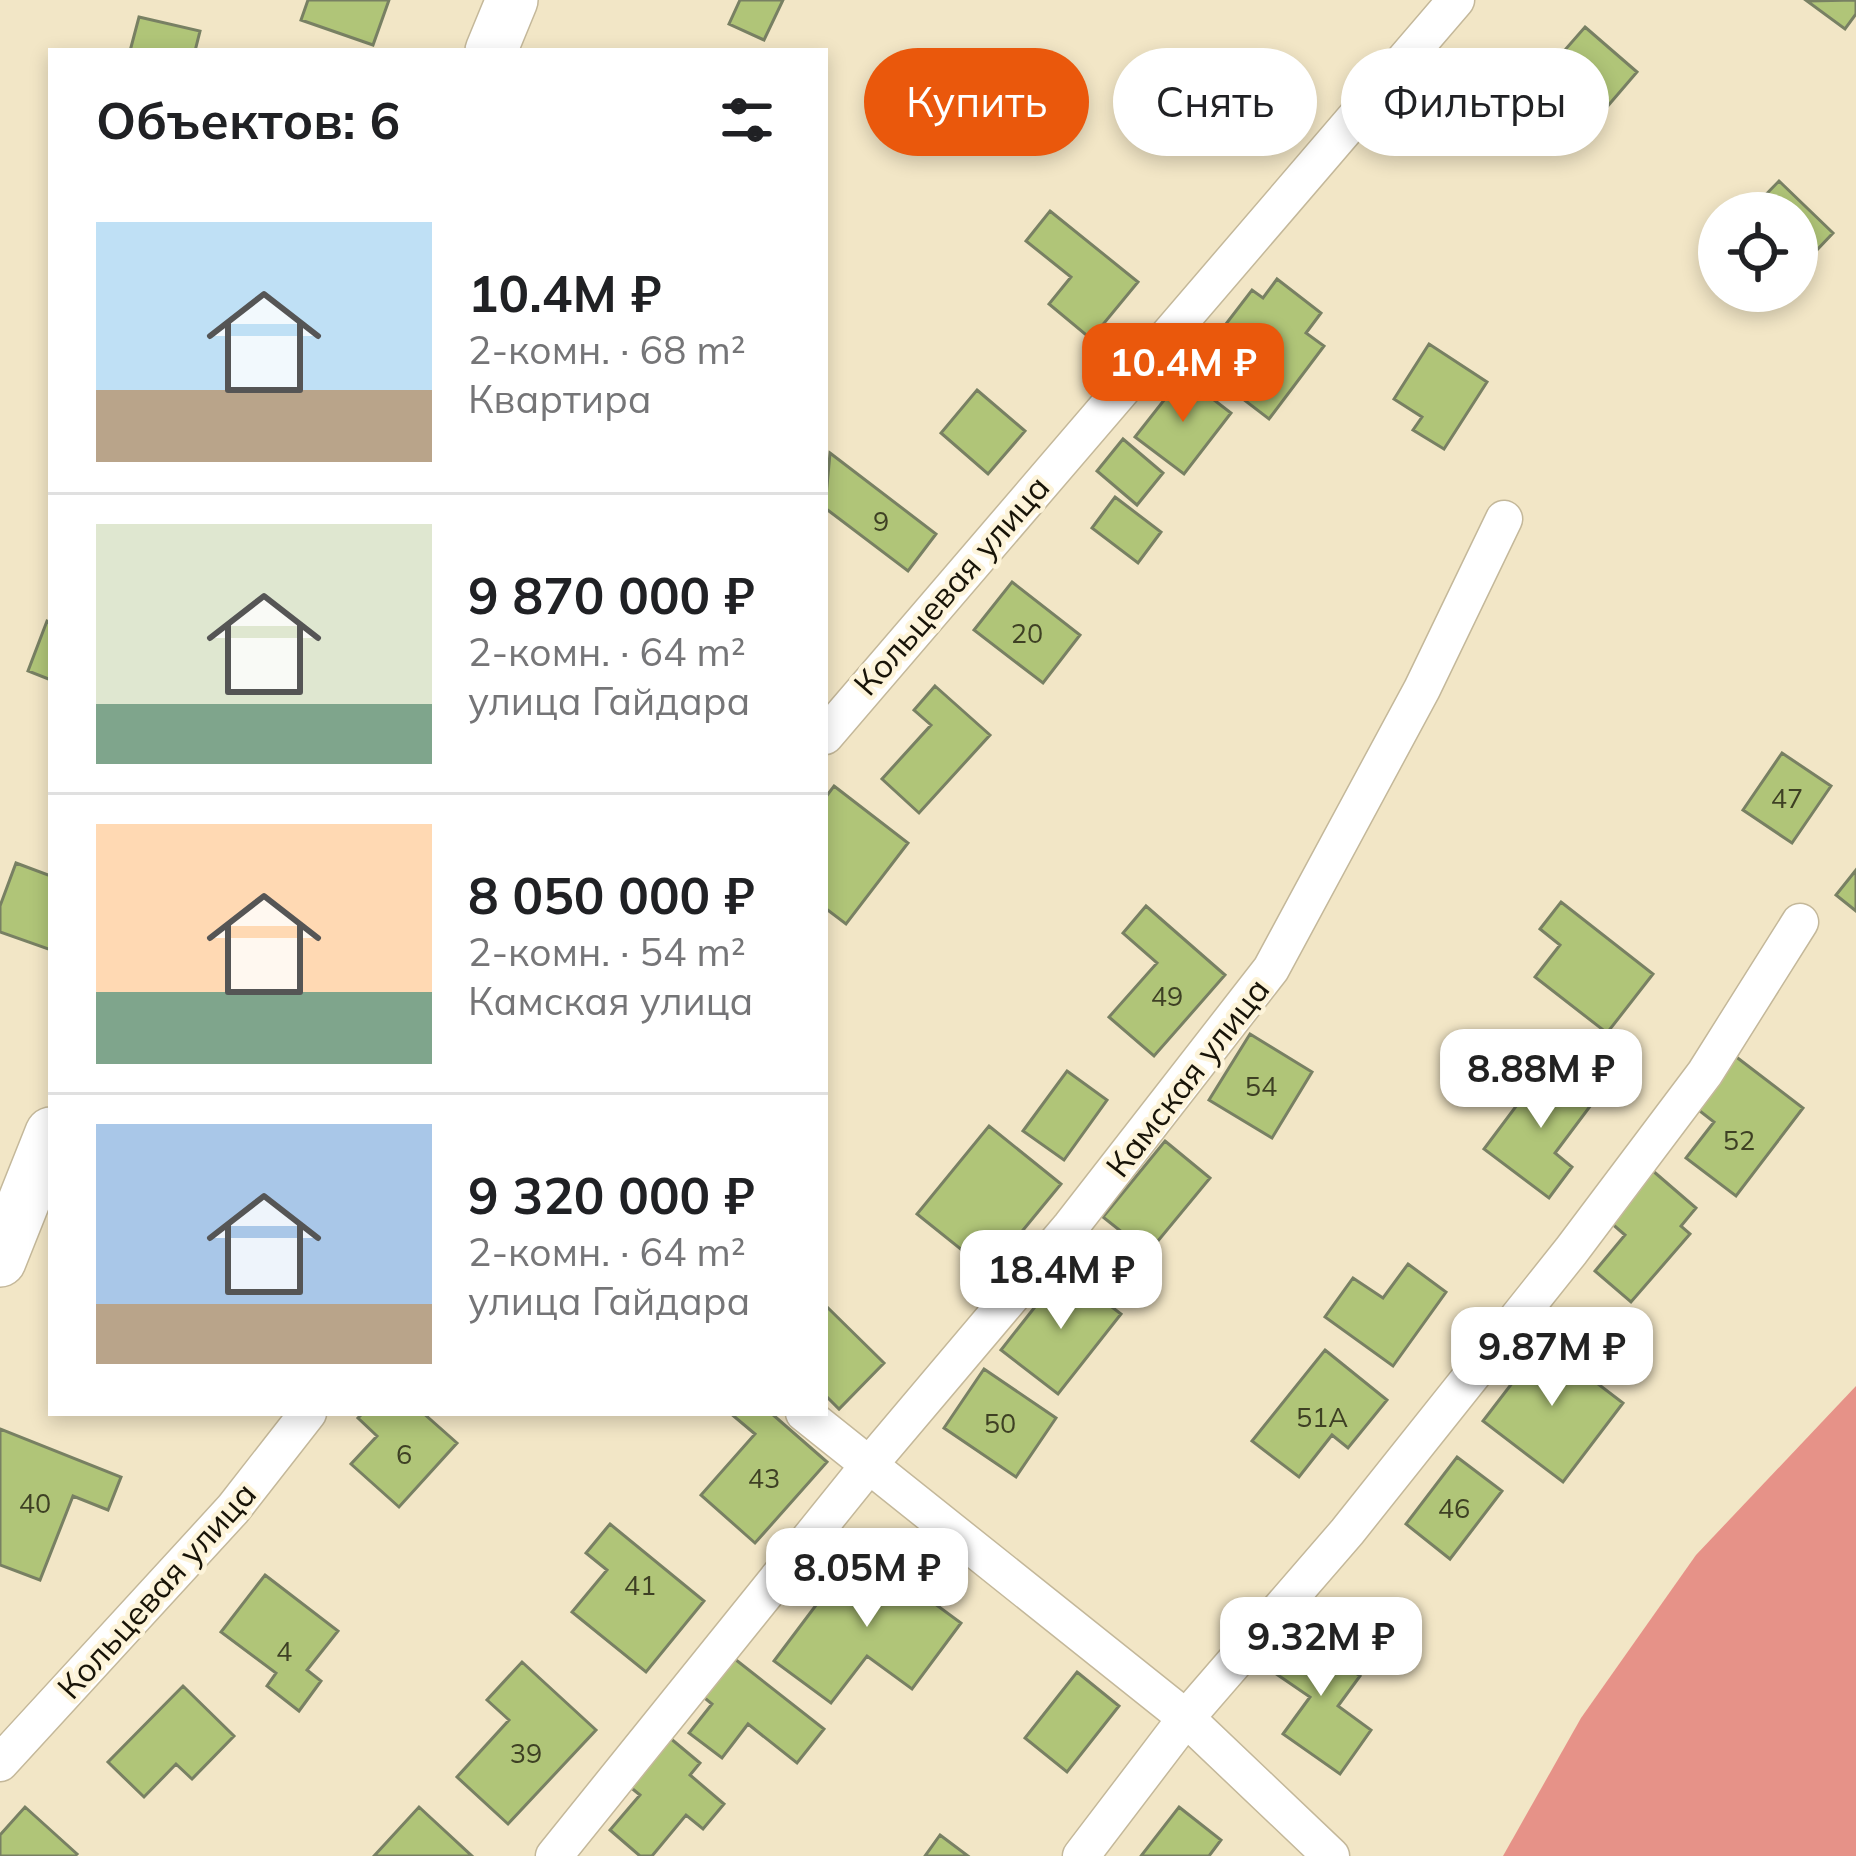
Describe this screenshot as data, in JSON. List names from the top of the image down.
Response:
{
  "streets": {
    "street": ["Кольцевая улица", "Камская улица"]
  },
  "house_numbers": [
    "9",
    "20",
    "47",
    "49",
    "54",
    "52",
    "51А",
    "50",
    "6",
    "43",
    "40",
    "46",
    "41",
    "4",
    "39"
  ],
  "page": {
    "chip": ["Купить", "Снять", "Фильтры"],
    "heading": "Объектов: 6",
    "list": [
      {
        "name": "10.4M ₽",
        "note": "2-комн. · 68 m² · Квартира"
      },
      {
        "name": "9 870 000 ₽",
        "note": "2-комн. · 64 m² · улица Гайдара"
      },
      {
        "name": "8 050 000 ₽",
        "note": "2-комн. · 54 m² · Камская улица"
      },
      {
        "name": "9 320 000 ₽",
        "note": "2-комн. · 64 m² · улица Гайдара"
      }
    ],
    "price": [
      "10.4M ₽",
      "8.88M ₽",
      "18.4M ₽",
      "9.87M ₽",
      "8.05M ₽",
      "9.32M ₽"
    ]
  }
}
